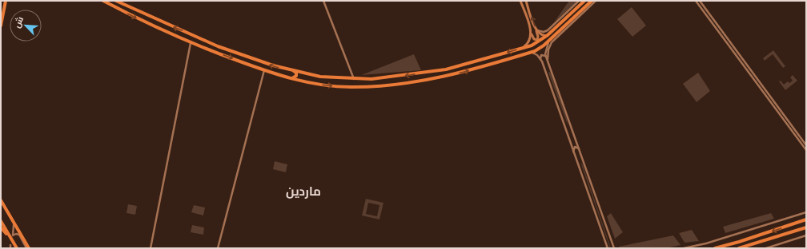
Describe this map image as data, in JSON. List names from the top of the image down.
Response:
{
  "districts": ["ماردین"],
  "north": "top left"
}
